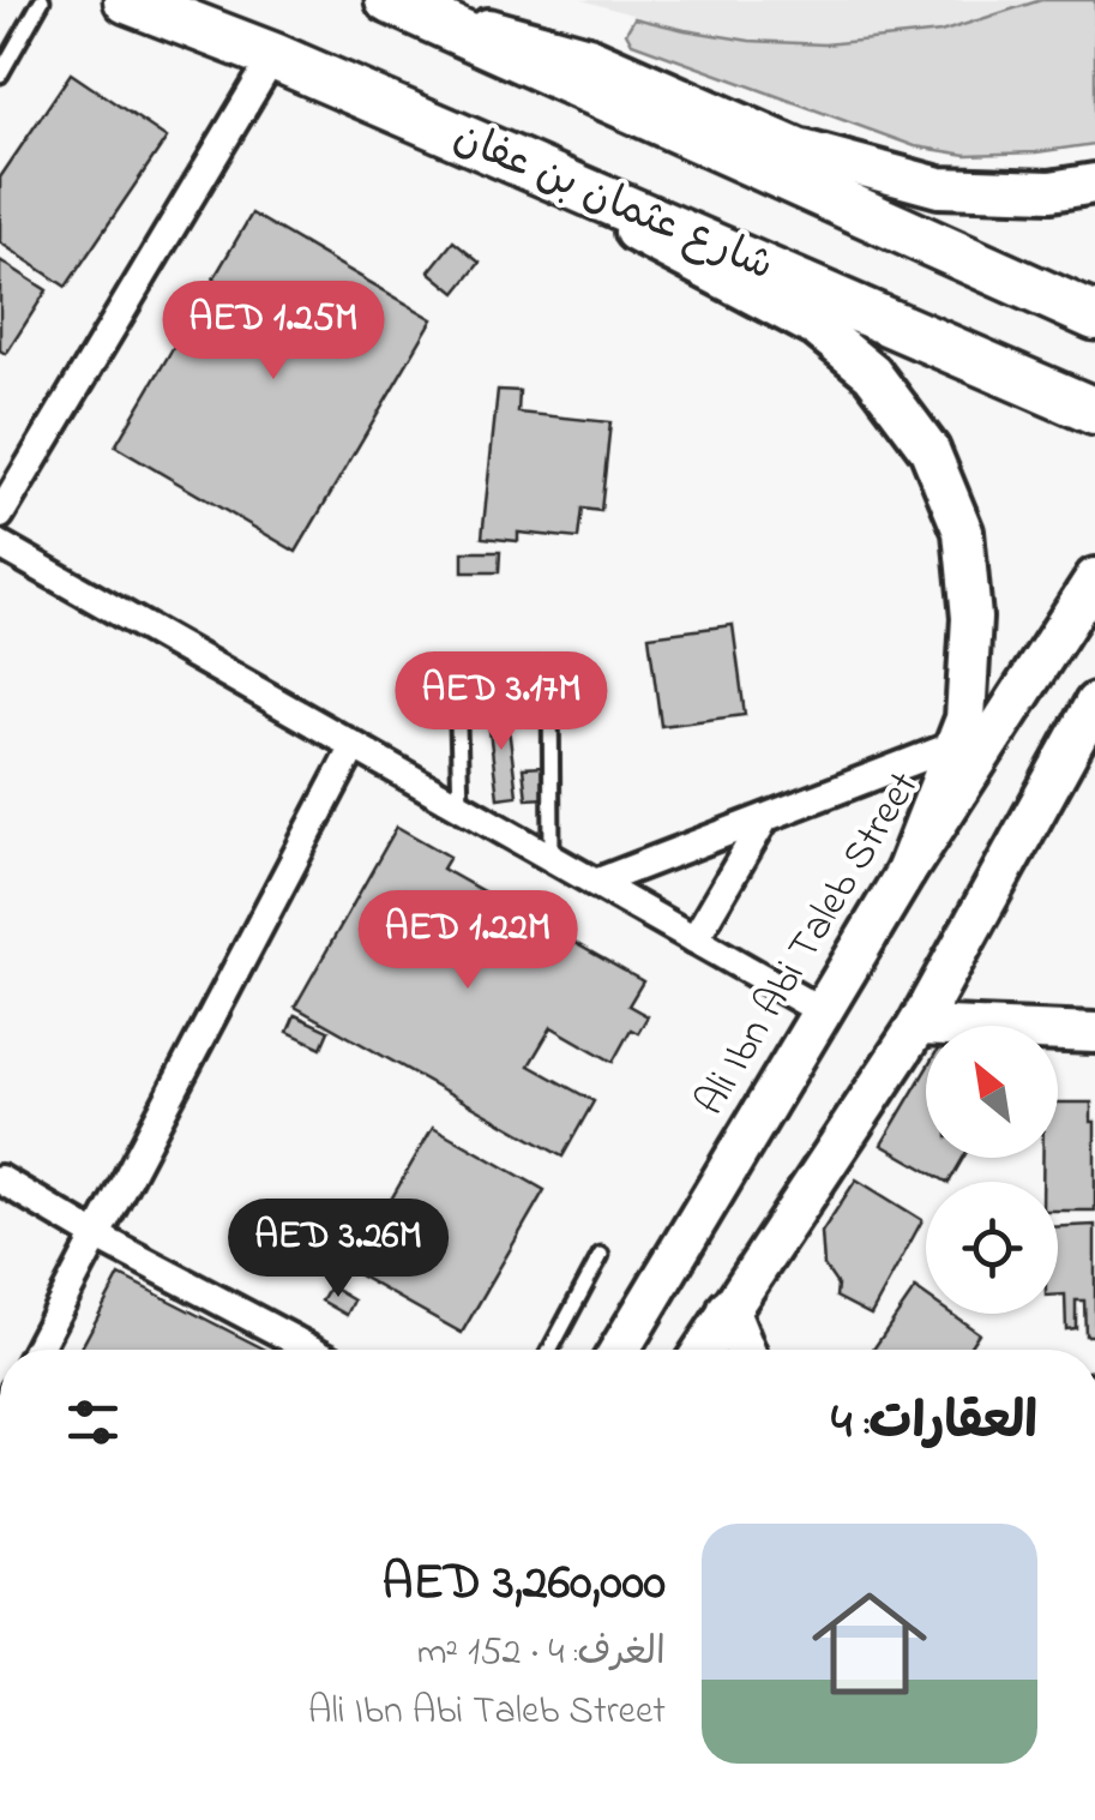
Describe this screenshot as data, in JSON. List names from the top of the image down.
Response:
{
  "streets": {
    "main road": ["شارع عثمان بن عفان"],
    "street": ["Ali Ibn Abi Taleb Street"]
  },
  "north": "top left",
  "page": {
    "price": [
      "AED 1.25M",
      "AED 3.17M",
      "AED 1.22M",
      "AED 3.26M"
    ],
    "heading": "العقارات: 4",
    "list": [
      {
        "name": "AED 3,260,000",
        "note": "الغرف: 4 · 152 m² · Ali Ibn Abi Taleb Street"
      }
    ]
  }
}
